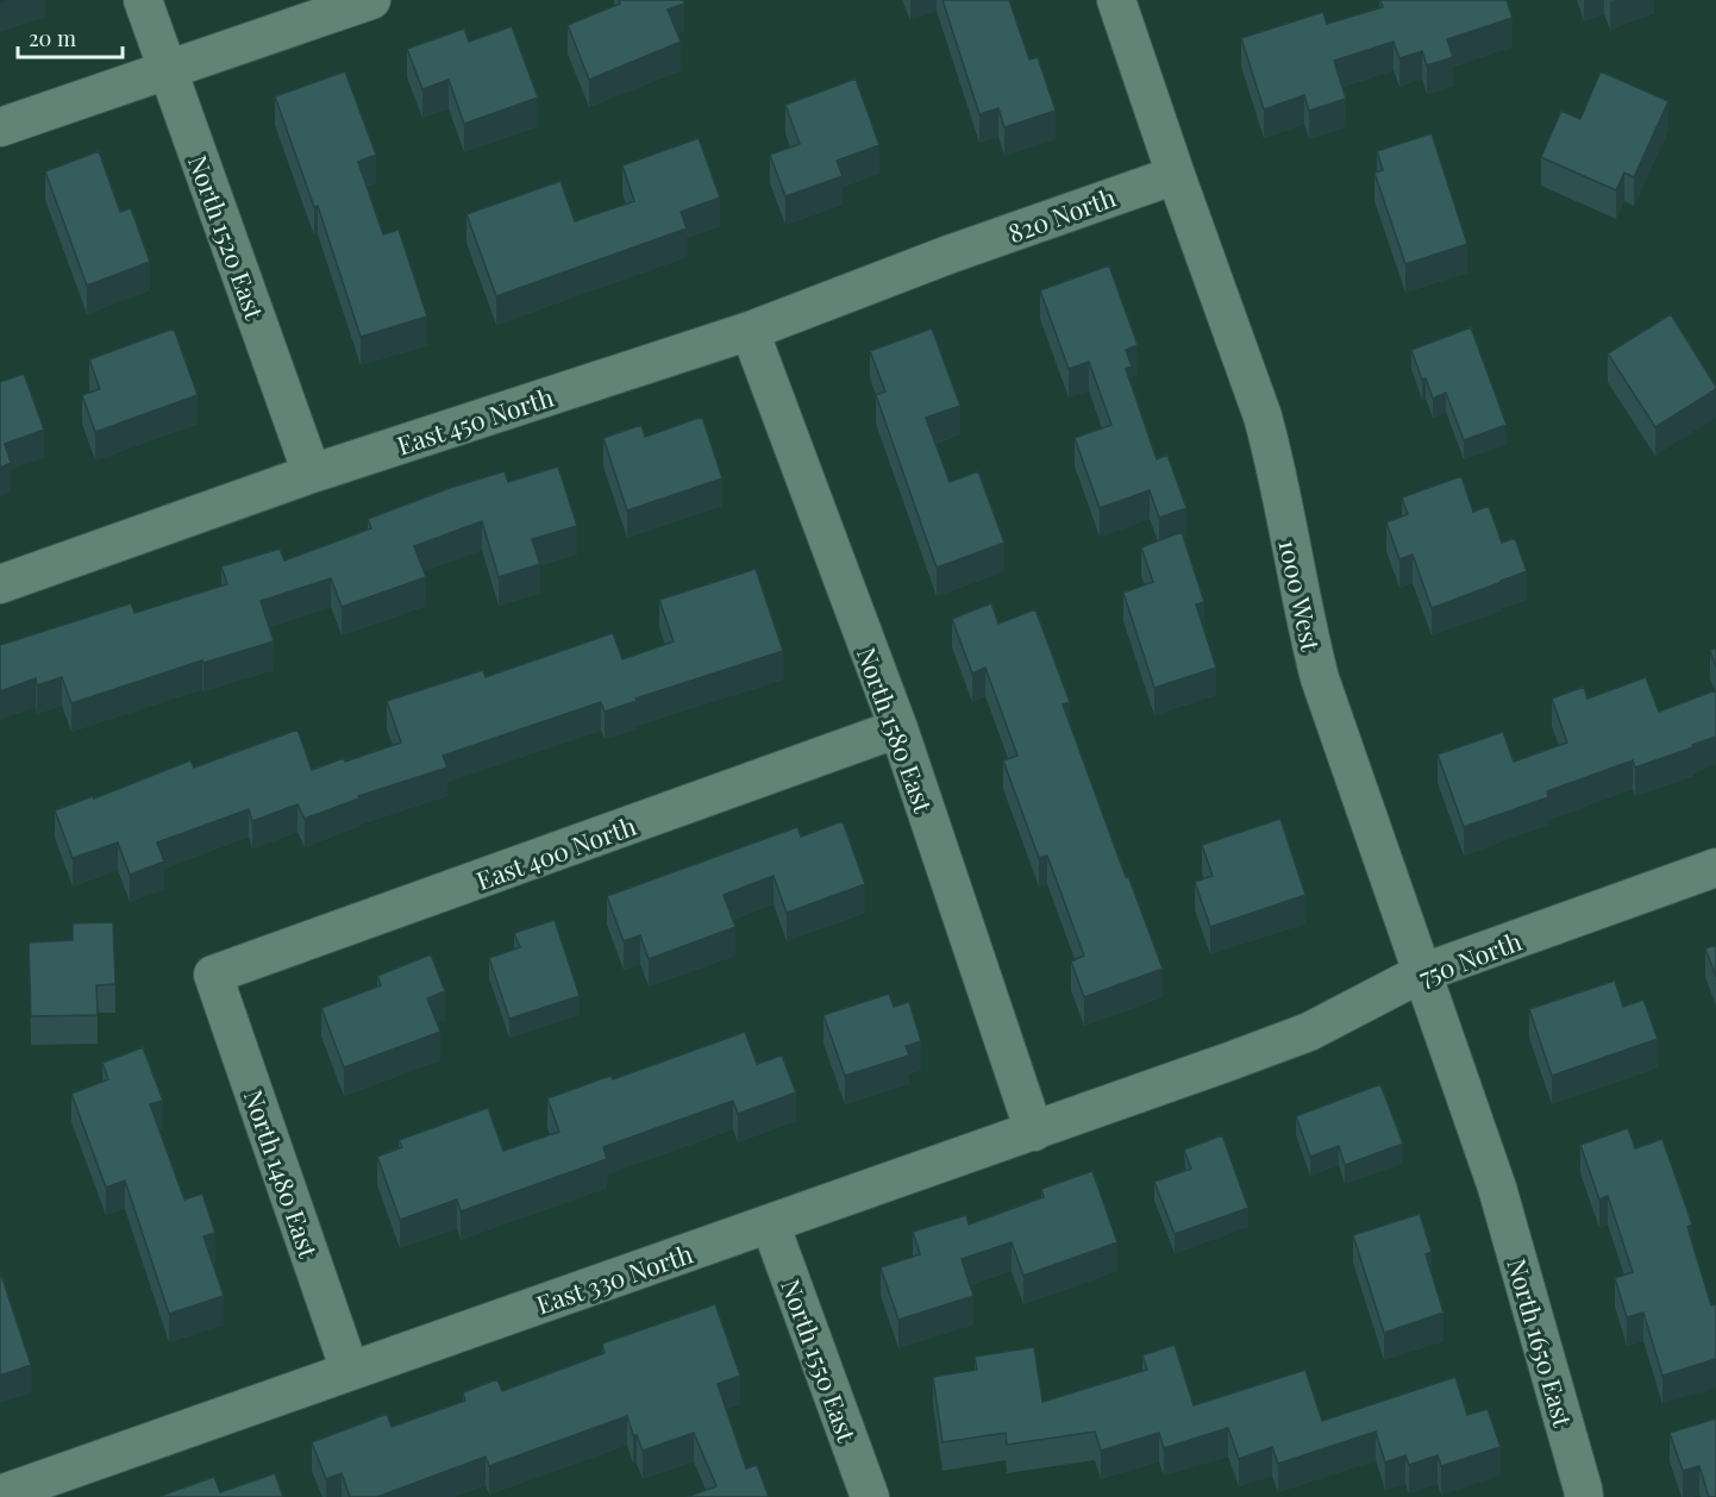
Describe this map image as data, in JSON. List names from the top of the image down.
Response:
{
  "streets": {
    "street": [
      "820 North",
      "North 1520 East",
      "East 450 North",
      "1000 West",
      "North 1580 East",
      "East 400 North",
      "750 North",
      "North 1480 East",
      "East 330 North",
      "North 1650 East",
      "North 1550 East"
    ]
  },
  "crossings": [
    ["820 North", "East 450 North"],
    ["820 North", "1000 West"],
    ["North 1520 East", "East 450 North"],
    ["East 450 North", "North 1580 East"],
    ["1000 West", "750 North"],
    ["1000 West", "North 1650 East"],
    ["North 1580 East", "East 400 North"],
    ["North 1580 East", "East 330 North"],
    ["East 400 North", "North 1480 East"],
    ["750 North", "East 330 North"],
    ["North 1480 East", "East 330 North"],
    ["East 330 North", "North 1550 East"]
  ],
  "scale_bar": "20 m"
}
